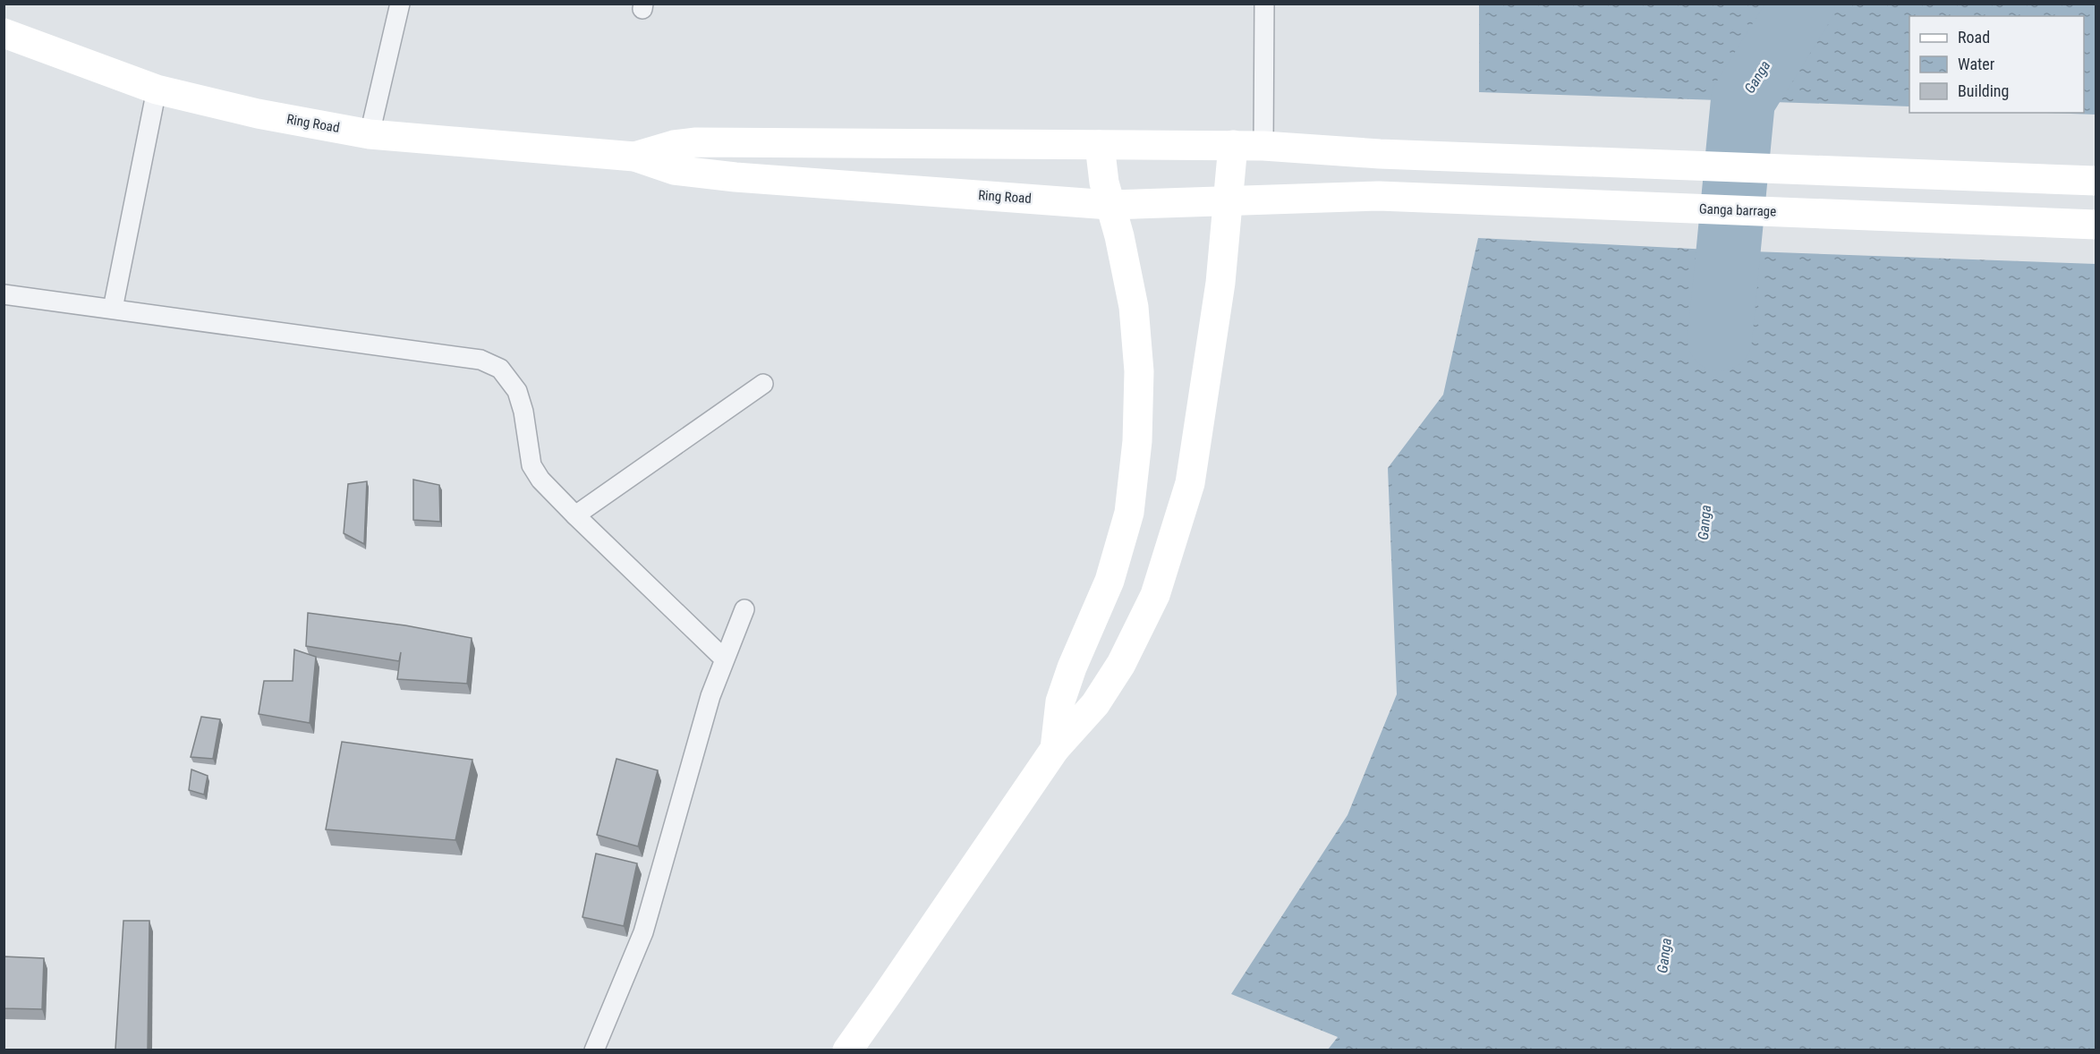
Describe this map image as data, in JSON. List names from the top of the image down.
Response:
{
  "streets": {
    "main road": ["Ring Road", "Ganga barrage"]
  },
  "crossings": [
    ["Ring Road", "Ganga barrage"]
  ],
  "water": ["Ganga"],
  "legend": ["Road", "Water", "Building"]
}
